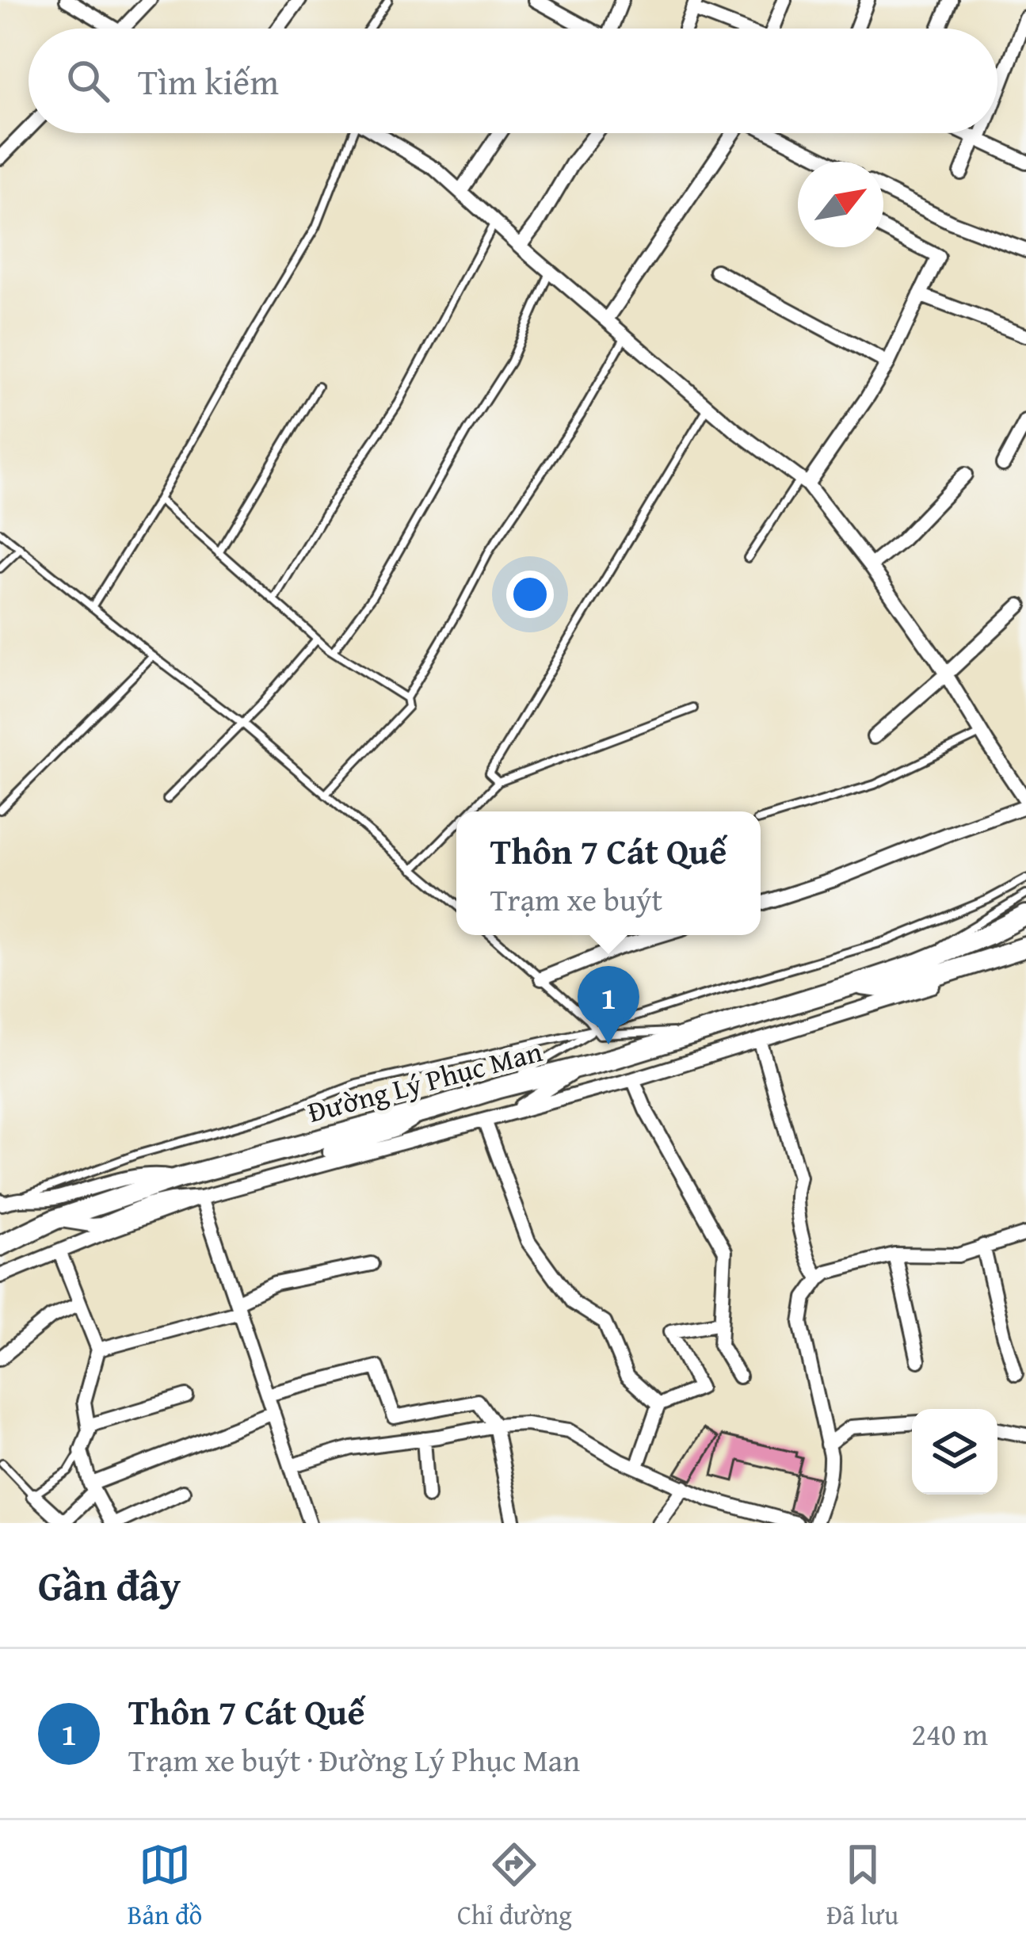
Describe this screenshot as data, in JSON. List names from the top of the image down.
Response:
{
  "streets": {
    "main road": ["Đường Lý Phục Man"]
  },
  "north": "top right",
  "page": {
    "search": "Tìm kiếm",
    "popup": ["Thôn 7 Cát Quế", "Trạm xe buýt"],
    "pins": "1",
    "heading": "Gần đây",
    "list": [
      {
        "mark": "1",
        "name": "Thôn 7 Cát Quế",
        "note": "Trạm xe buýt · Đường Lý Phục Man",
        "value": "240 m"
      }
    ],
    "nav": ["Bản đồ", "Chỉ đường", "Đã lưu"]
  }
}
